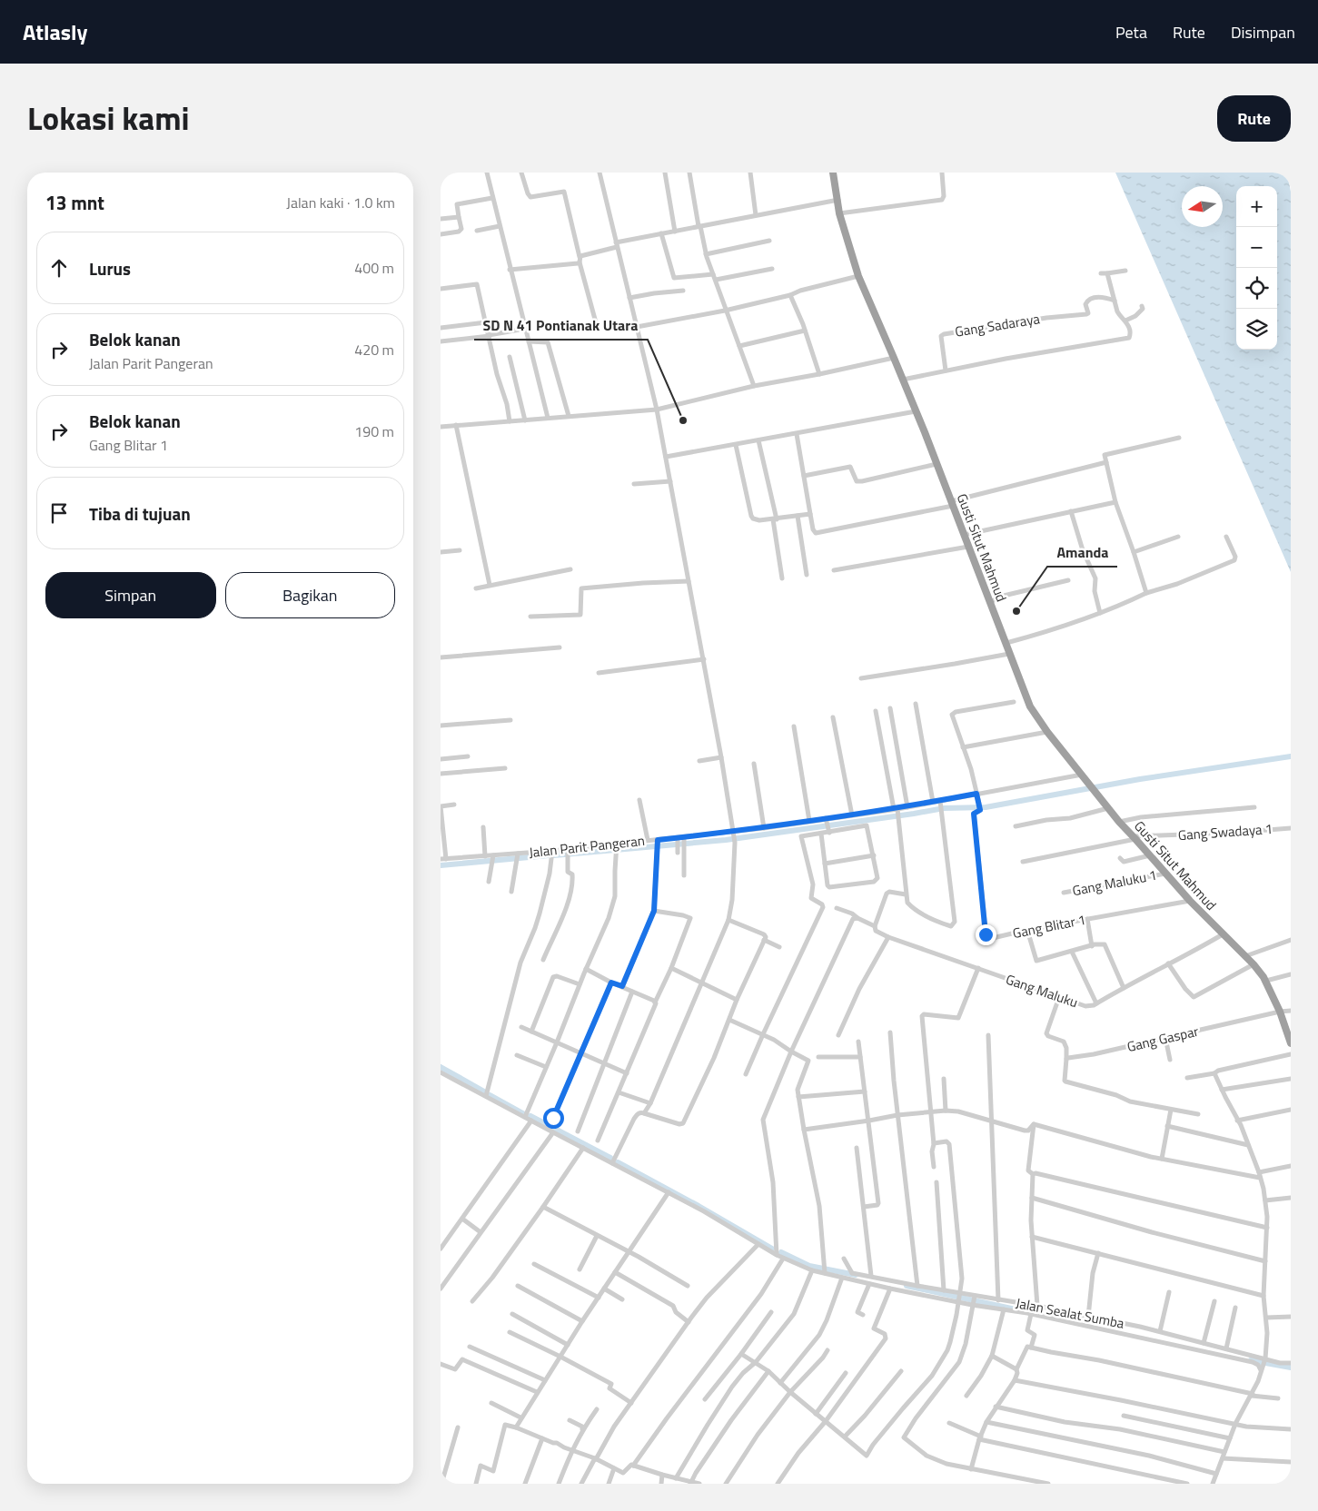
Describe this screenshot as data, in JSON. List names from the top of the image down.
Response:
{
  "streets": {
    "highway": ["Gusti Situt Mahmud"],
    "street": [
      "Gang Sadaraya",
      "Gang Swadaya 1",
      "Jalan Parit Pangeran",
      "Gang Maluku 1",
      "Gang Blitar 1",
      "Gang Maluku",
      "Gang Gaspar",
      "Jalan Sealat Sumba"
    ]
  },
  "crossings": [
    ["Gusti Situt Mahmud", "Gang Swadaya 1"],
    ["Gusti Situt Mahmud", "Jalan Parit Pangeran"],
    ["Gusti Situt Mahmud", "Gang Maluku 1"],
    ["Gusti Situt Mahmud", "Gang Blitar 1"],
    ["Gusti Situt Mahmud", "Gang Maluku"],
    ["Gusti Situt Mahmud", "Gang Gaspar"],
    ["Jalan Parit Pangeran", "Gang Blitar 1"]
  ],
  "places": ["SD N 41 Pontianak Utara", "Amanda"],
  "north": "left",
  "page": {
    "header": "Atlasly",
    "nav": ["Peta", "Rute", "Disimpan"],
    "title": "Lokasi kami",
    "buttons": [
      "Rute",
      ["Simpan", "Bagikan"]
    ],
    "heading": ["13 mnt", "Jalan kaki · 1.0 km"],
    "map_buttons": ["+", "−"],
    "list": [
      ["Lurus", "400 m"],
      ["Belok kanan", "Jalan Parit Pangeran", "420 m"],
      ["Belok kanan", "Gang Blitar 1", "190 m"],
      "Tiba di tujuan"
    ]
  }
}
